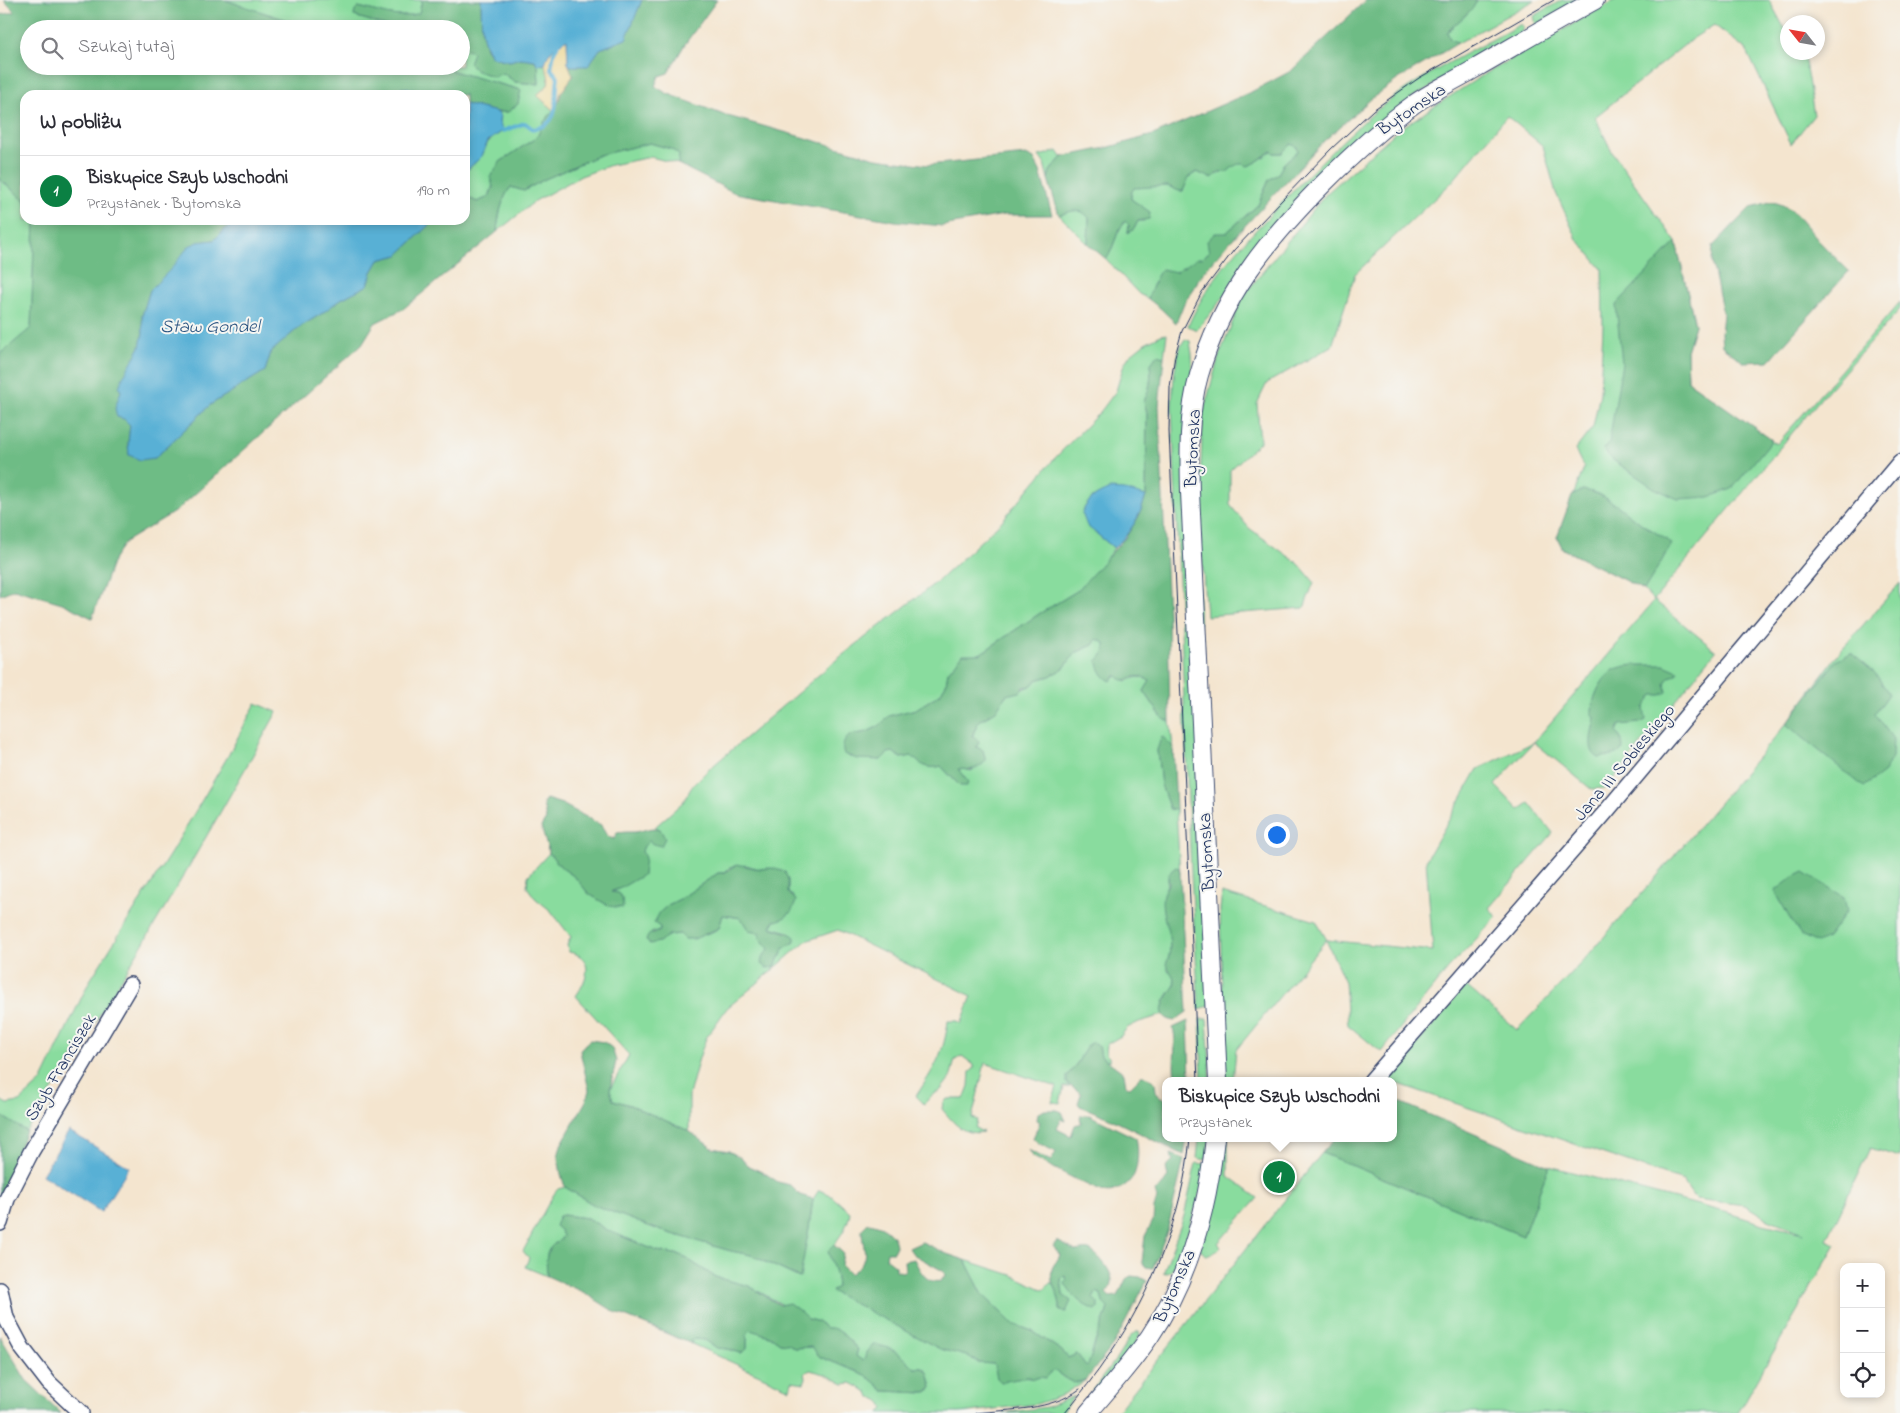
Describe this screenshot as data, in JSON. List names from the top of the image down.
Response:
{
  "streets": {
    "street": ["Bytomska", "Jana III Sobieskiego", "Szyb Franciszek"]
  },
  "water": ["Staw Gondel"],
  "north": "top left",
  "page": {
    "search": "Szukaj tutaj",
    "heading": "W pobliżu",
    "list": [
      {
        "mark": "1",
        "name": "Biskupice Szyb Wschodni",
        "note": "Przystanek · Bytomska",
        "value": "190 m"
      }
    ],
    "popup": ["Biskupice Szyb Wschodni", "Przystanek"],
    "pins": "1",
    "map_buttons": ["+", "−"]
  }
}
